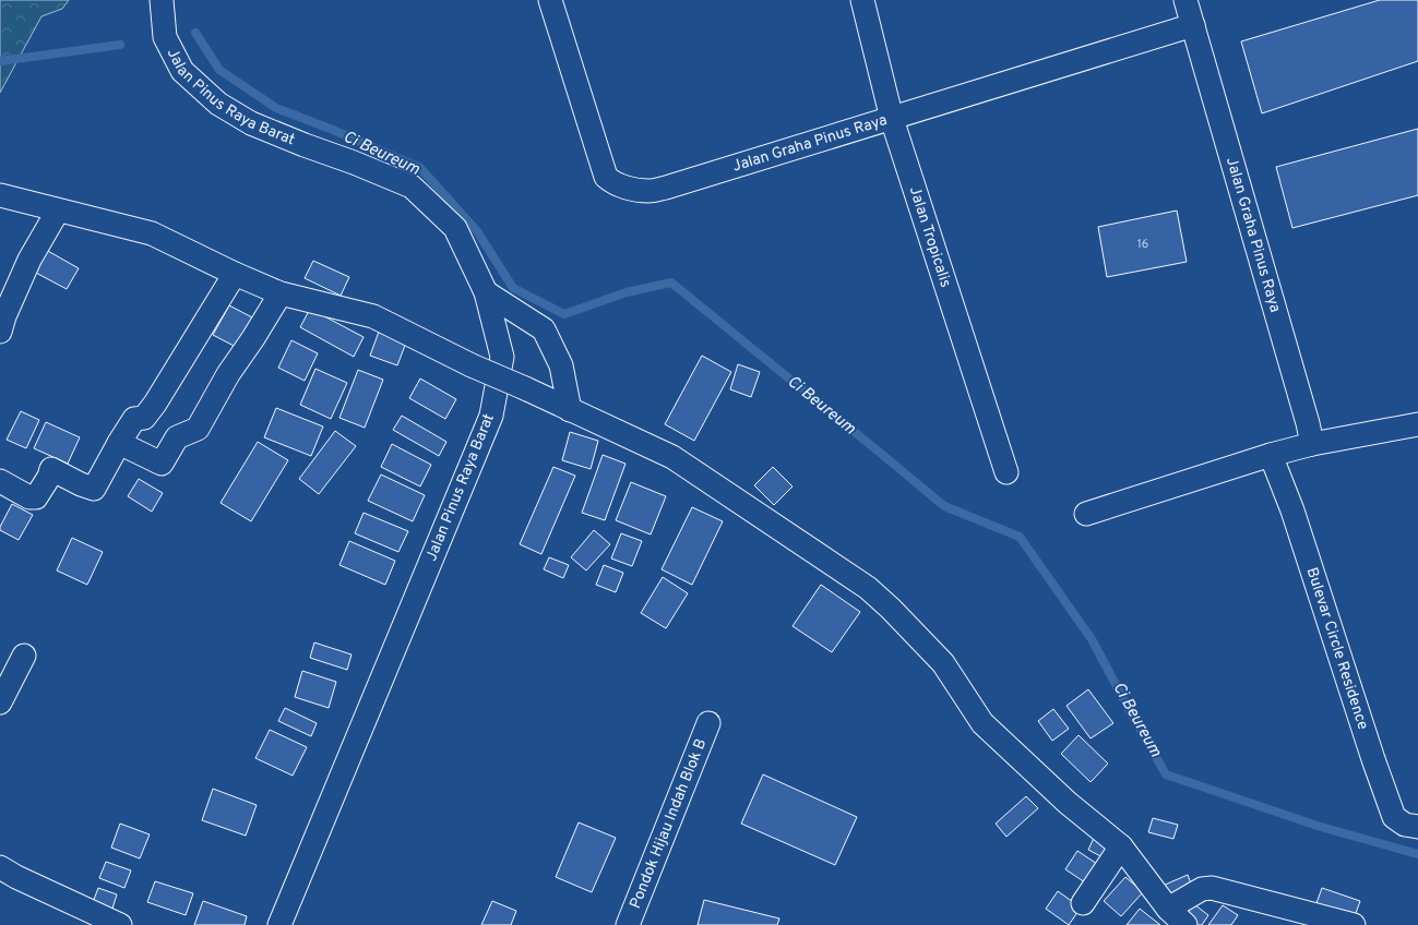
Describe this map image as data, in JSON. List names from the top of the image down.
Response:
{
  "streets": {
    "street": [
      "Jalan Pinus Raya Barat",
      "Jalan Graha Pinus Raya",
      "Jalan Tropicalis",
      "Bulevar Circle Residence",
      "Pondok Hijau Indah Blok B"
    ]
  },
  "crossings": [
    ["Jalan Graha Pinus Raya", "Jalan Tropicalis"]
  ],
  "water": ["Ci Beureum"],
  "house_numbers": ["16"]
}
